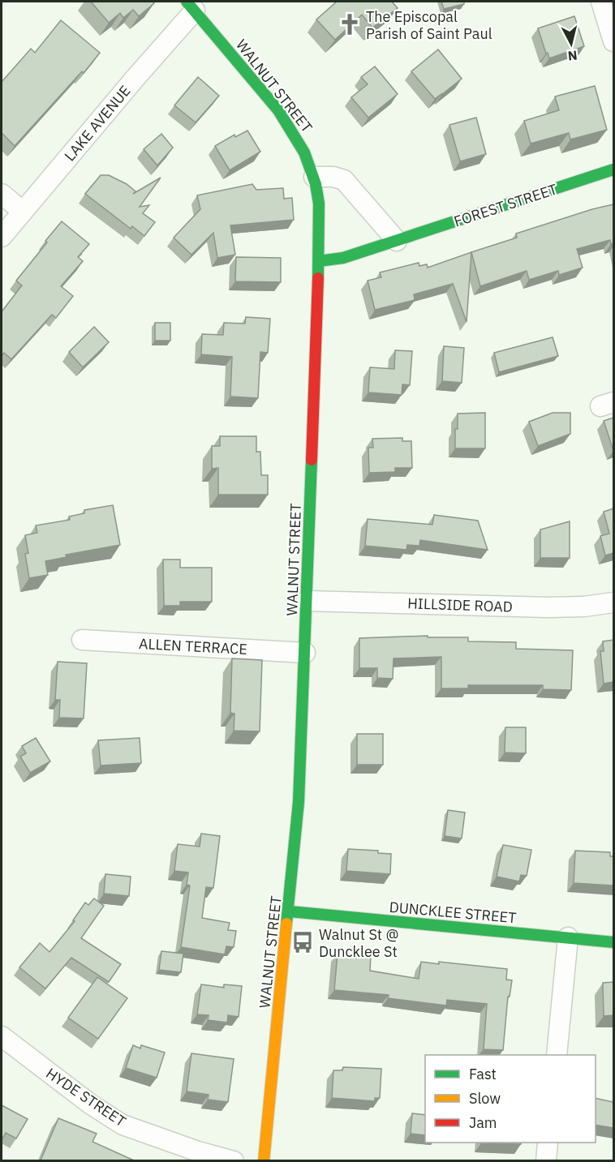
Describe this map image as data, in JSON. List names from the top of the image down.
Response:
{
  "streets": {
    "main road": ["WALNUT STREET", "FOREST STREET", "DUNCKLEE STREET"],
    "street": [
      "LAKE AVENUE",
      "HILLSIDE ROAD",
      "ALLEN TERRACE",
      "HYDE STREET"
    ]
  },
  "crossings": [
    ["WALNUT STREET", "LAKE AVENUE"],
    ["WALNUT STREET", "FOREST STREET"],
    ["WALNUT STREET", "HILLSIDE ROAD"],
    ["WALNUT STREET", "ALLEN TERRACE"],
    ["WALNUT STREET", "DUNCKLEE STREET"]
  ],
  "places": {
    "church": ["The Episcopal Parish of Saint Paul"],
    "bus stop": ["Walnut St @ Duncklee St"]
  },
  "legend": ["Fast", "Slow", "Jam"],
  "north": "bottom"
}
